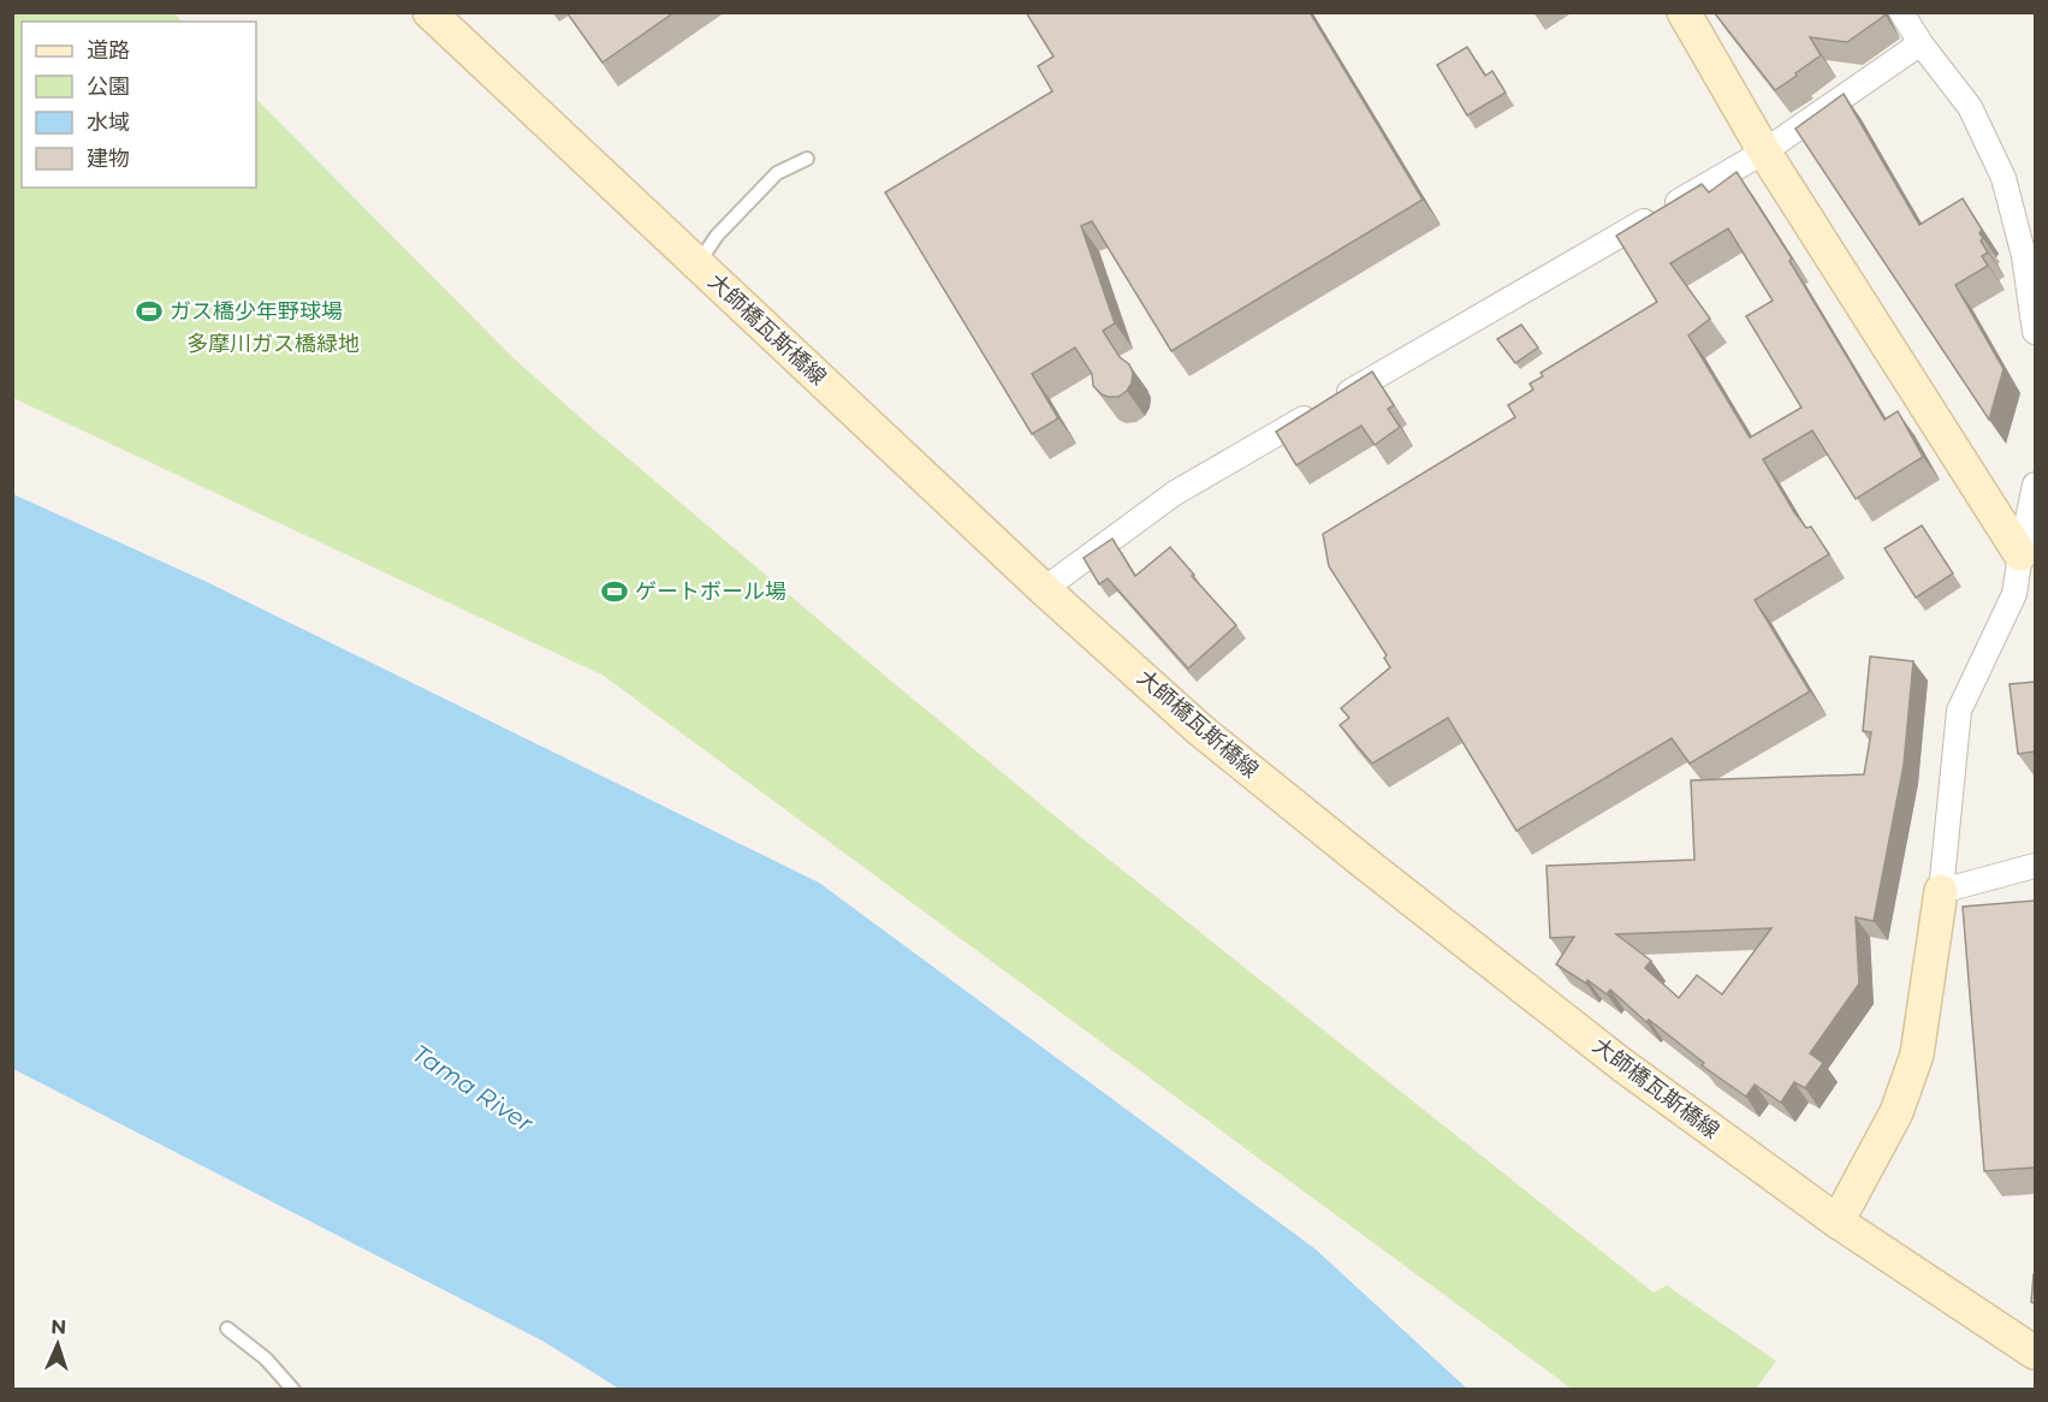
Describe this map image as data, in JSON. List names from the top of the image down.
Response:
{
  "streets": {
    "street": ["大師橋瓦斯橋線"]
  },
  "water": ["Tama River"],
  "parks": ["多摩川ガス橋緑地"],
  "places": {
    "sports": ["ガス橋少年野球場", "ゲートボール場"]
  },
  "legend": [
    "道路",
    "公園",
    "水域",
    "建物"
  ],
  "north": "top"
}
